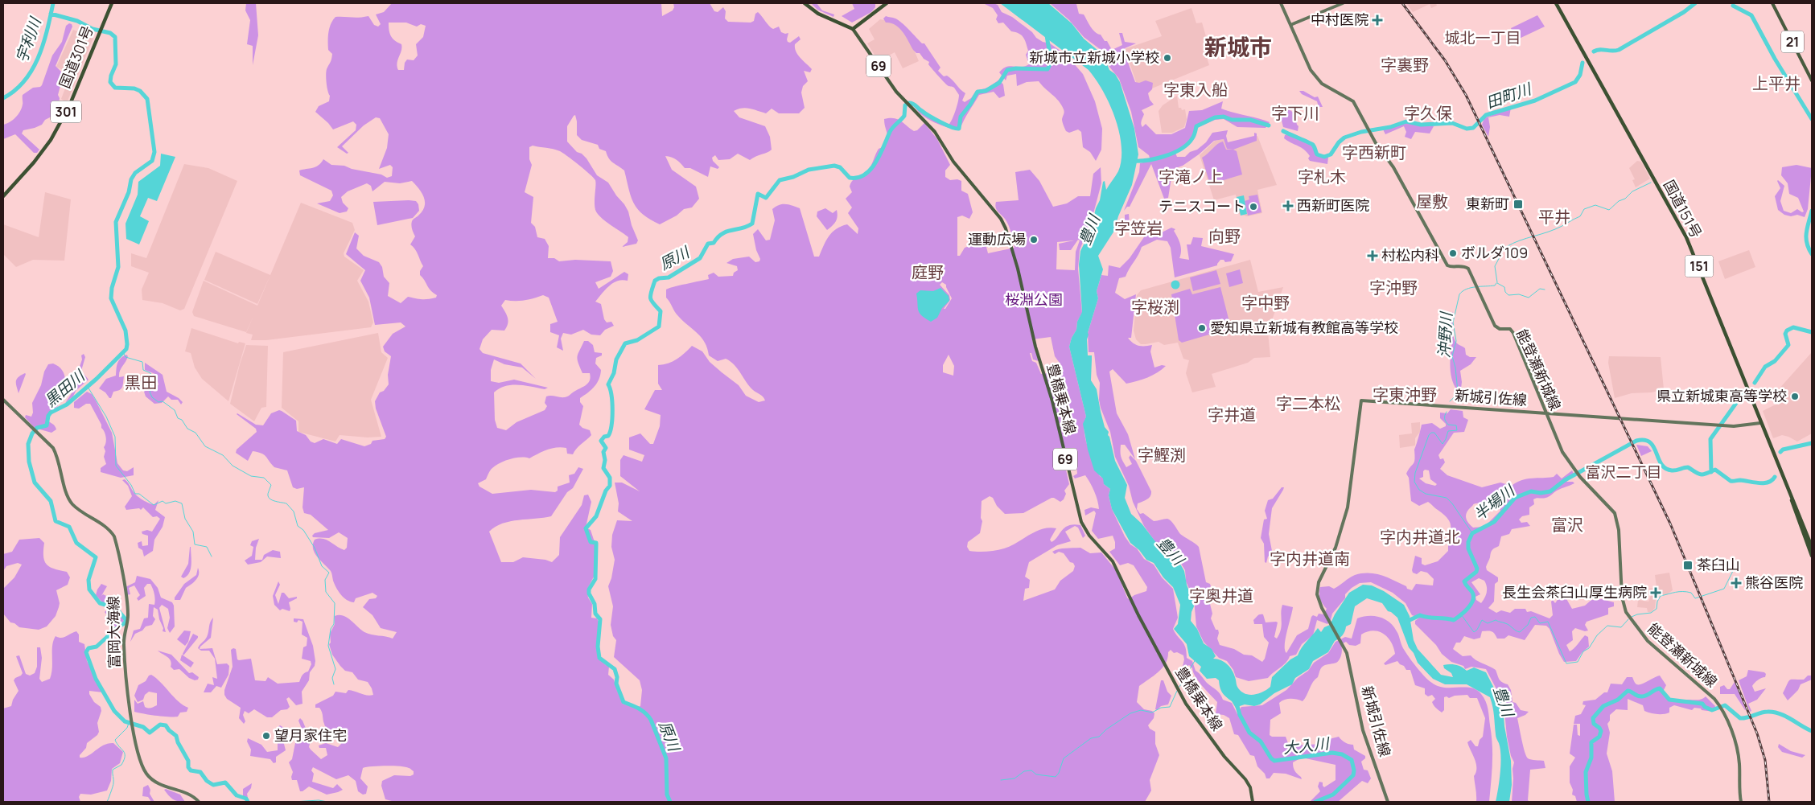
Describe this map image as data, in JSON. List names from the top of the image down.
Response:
{
  "streets": {
    "highway": [
      "国道301号",
      "301",
      "国道151号",
      "151"
    ],
    "main road": [
      "21",
      "69",
      "能登瀬新城線",
      "新城引佐線",
      "豊橋乗本線",
      "富岡大海線"
    ]
  },
  "crossings": [
    ["国道151号", "新城引佐線"],
    ["能登瀬新城線", "新城引佐線"]
  ],
  "districts": [
    "城北一丁目",
    "新城市",
    "字裏野",
    "上平井",
    "字東入船",
    "字下川",
    "字久保",
    "字西新町",
    "字滝ノ上",
    "字札木",
    "屋敷",
    "平井",
    "字笠岩",
    "向野",
    "庭野",
    "字沖野",
    "字中野",
    "字桜渕",
    "黒田",
    "字東沖野",
    "字二本松",
    "字井道",
    "字鰹渕",
    "富沢二丁目",
    "富沢",
    "字内井道北",
    "字内井道南",
    "字奥井道"
  ],
  "water": [
    "宇利川",
    "田町川",
    "豊川",
    "原川",
    "沖野川",
    "黒田川",
    "半場川",
    "大入川"
  ],
  "parks": ["桜淵公園"],
  "places": {
    "health": [
      "中村医院",
      "西新町医院",
      "村松内科",
      "熊谷医院",
      "長生会茶臼山厚生病院"
    ],
    "other": [
      "新城市立新城小学校",
      "テニスコート",
      "運動広場",
      "ボルダ109",
      "愛知県立新城有教館高等学校",
      "県立新城東高等学校",
      "望月家住宅"
    ],
    "transit": ["東新町", "茶臼山"]
  }
}
